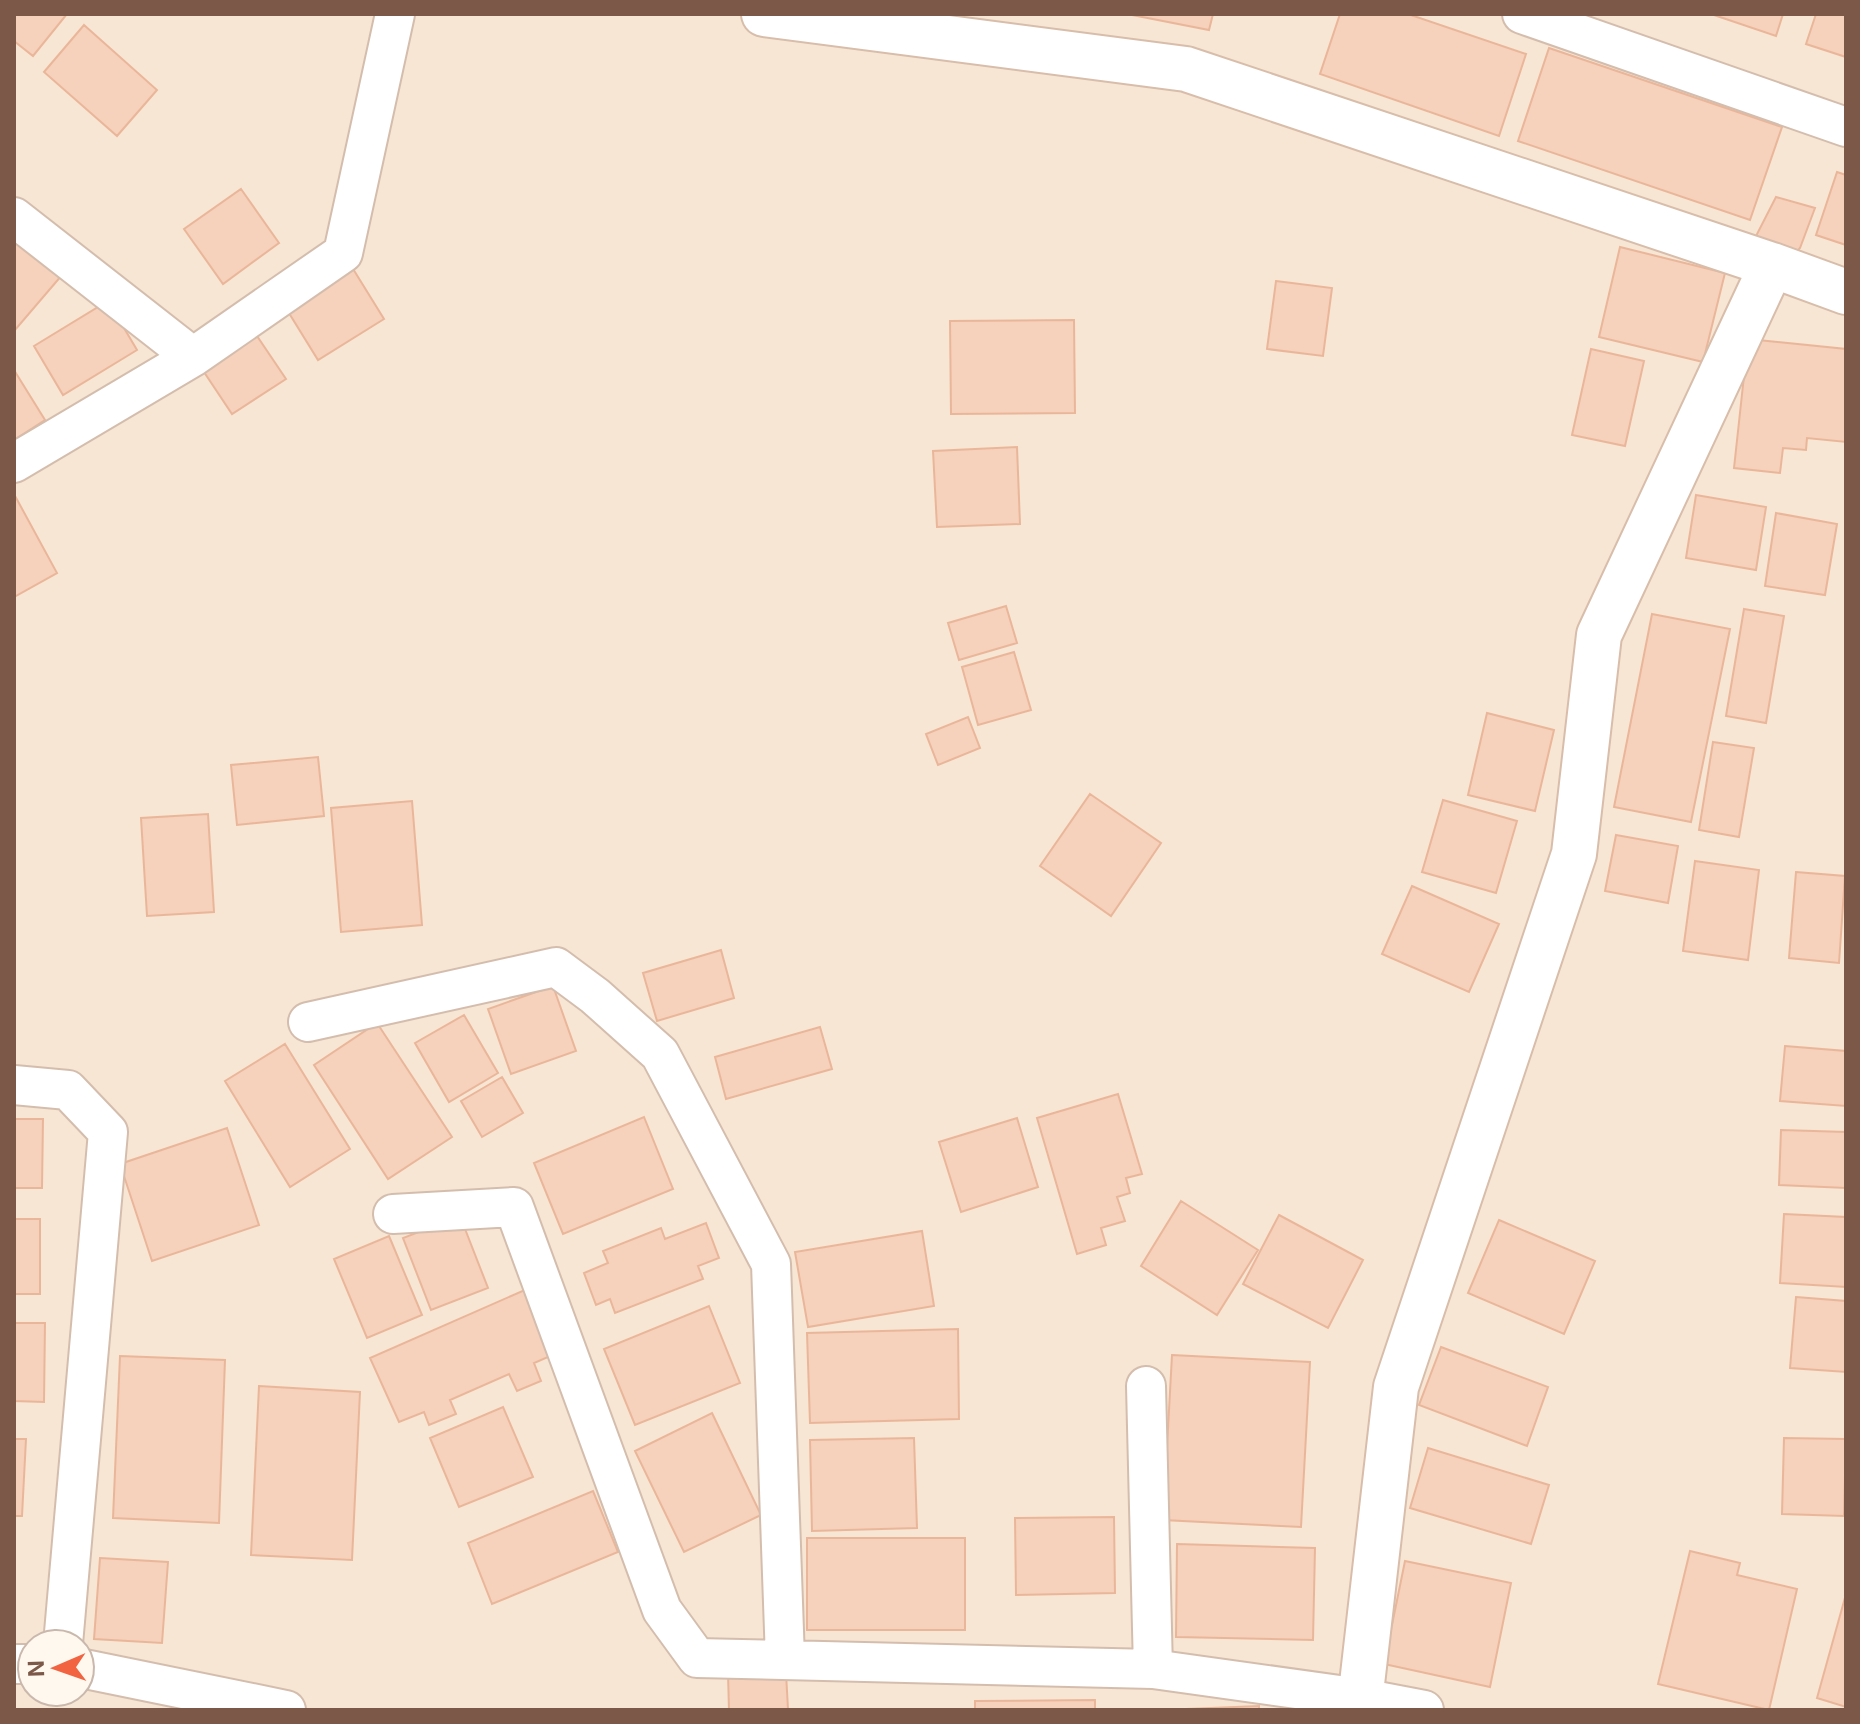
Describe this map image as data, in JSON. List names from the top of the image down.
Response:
{
  "north": "left"
}
